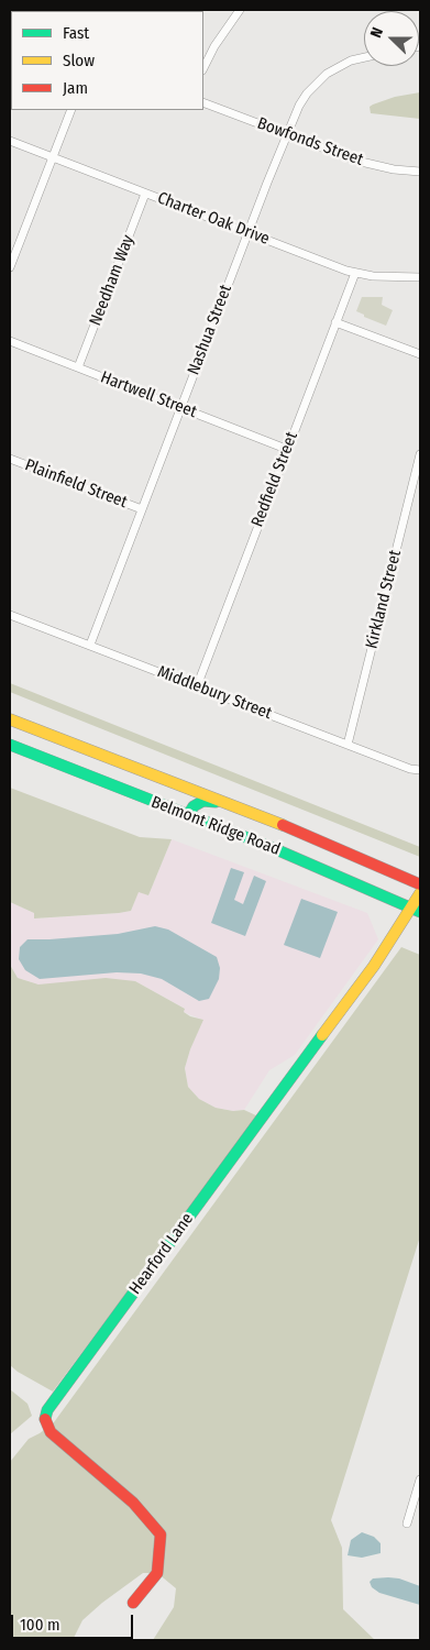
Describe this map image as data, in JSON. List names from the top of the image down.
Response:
{
  "streets": {
    "main road": ["Belmont Ridge Road", "Hearford Lane"],
    "street": [
      "Bowfonds Street",
      "Charter Oak Drive",
      "Needham Way",
      "Nashua Street",
      "Hartwell Street",
      "Redfield Street",
      "Plainfield Street",
      "Kirkland Street",
      "Middlebury Street"
    ]
  },
  "crossings": [
    ["Bowfonds Street", "Nashua Street"],
    ["Charter Oak Drive", "Needham Way"],
    ["Charter Oak Drive", "Nashua Street"],
    ["Charter Oak Drive", "Redfield Street"],
    ["Needham Way", "Hartwell Street"],
    ["Nashua Street", "Hartwell Street"],
    ["Nashua Street", "Plainfield Street"],
    ["Nashua Street", "Middlebury Street"],
    ["Hartwell Street", "Redfield Street"],
    ["Redfield Street", "Middlebury Street"],
    ["Kirkland Street", "Middlebury Street"],
    ["Belmont Ridge Road", "Hearford Lane"]
  ],
  "legend": ["Fast", "Slow", "Jam"],
  "scale_bar": "100 m",
  "north": "left"
}
